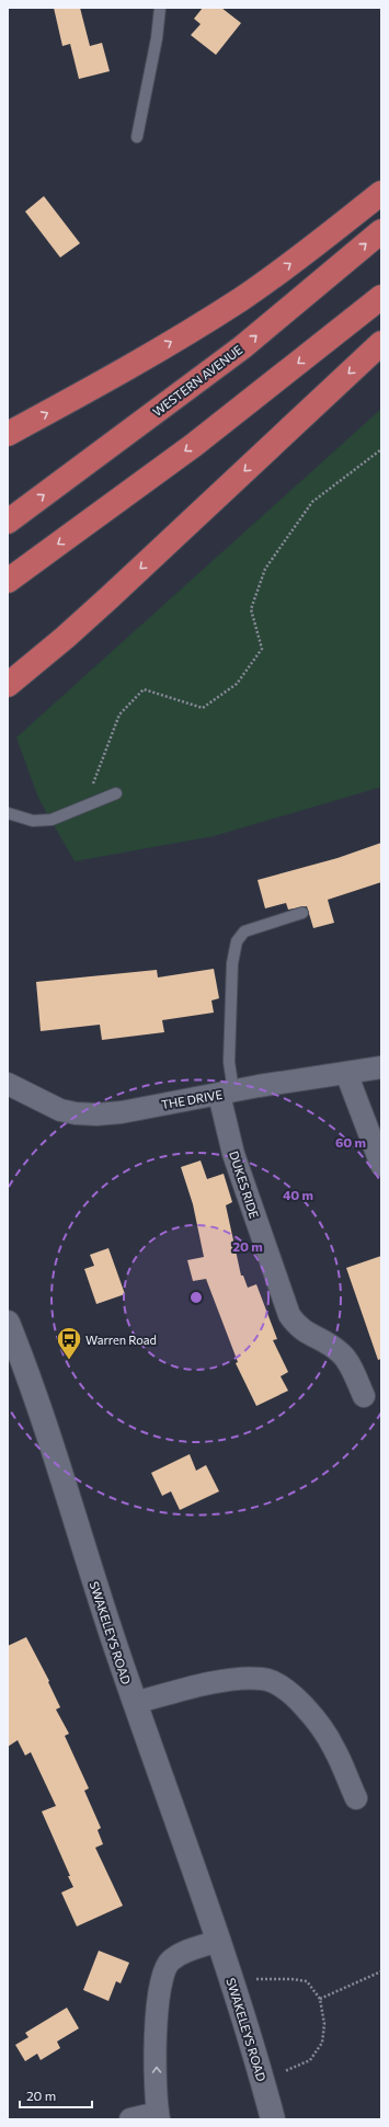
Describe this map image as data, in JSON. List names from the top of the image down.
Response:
{
  "streets": {
    "highway": ["WESTERN AVENUE"],
    "main road": ["SWAKELEYS ROAD"],
    "street": ["THE DRIVE", "DUKES RIDE"]
  },
  "crossings": [
    ["THE DRIVE", "DUKES RIDE"]
  ],
  "places": {
    "bus stop": ["Warren Road"]
  },
  "scale_bar": "20 m",
  "rings": ["60 m", "40 m", "20 m"]
}
